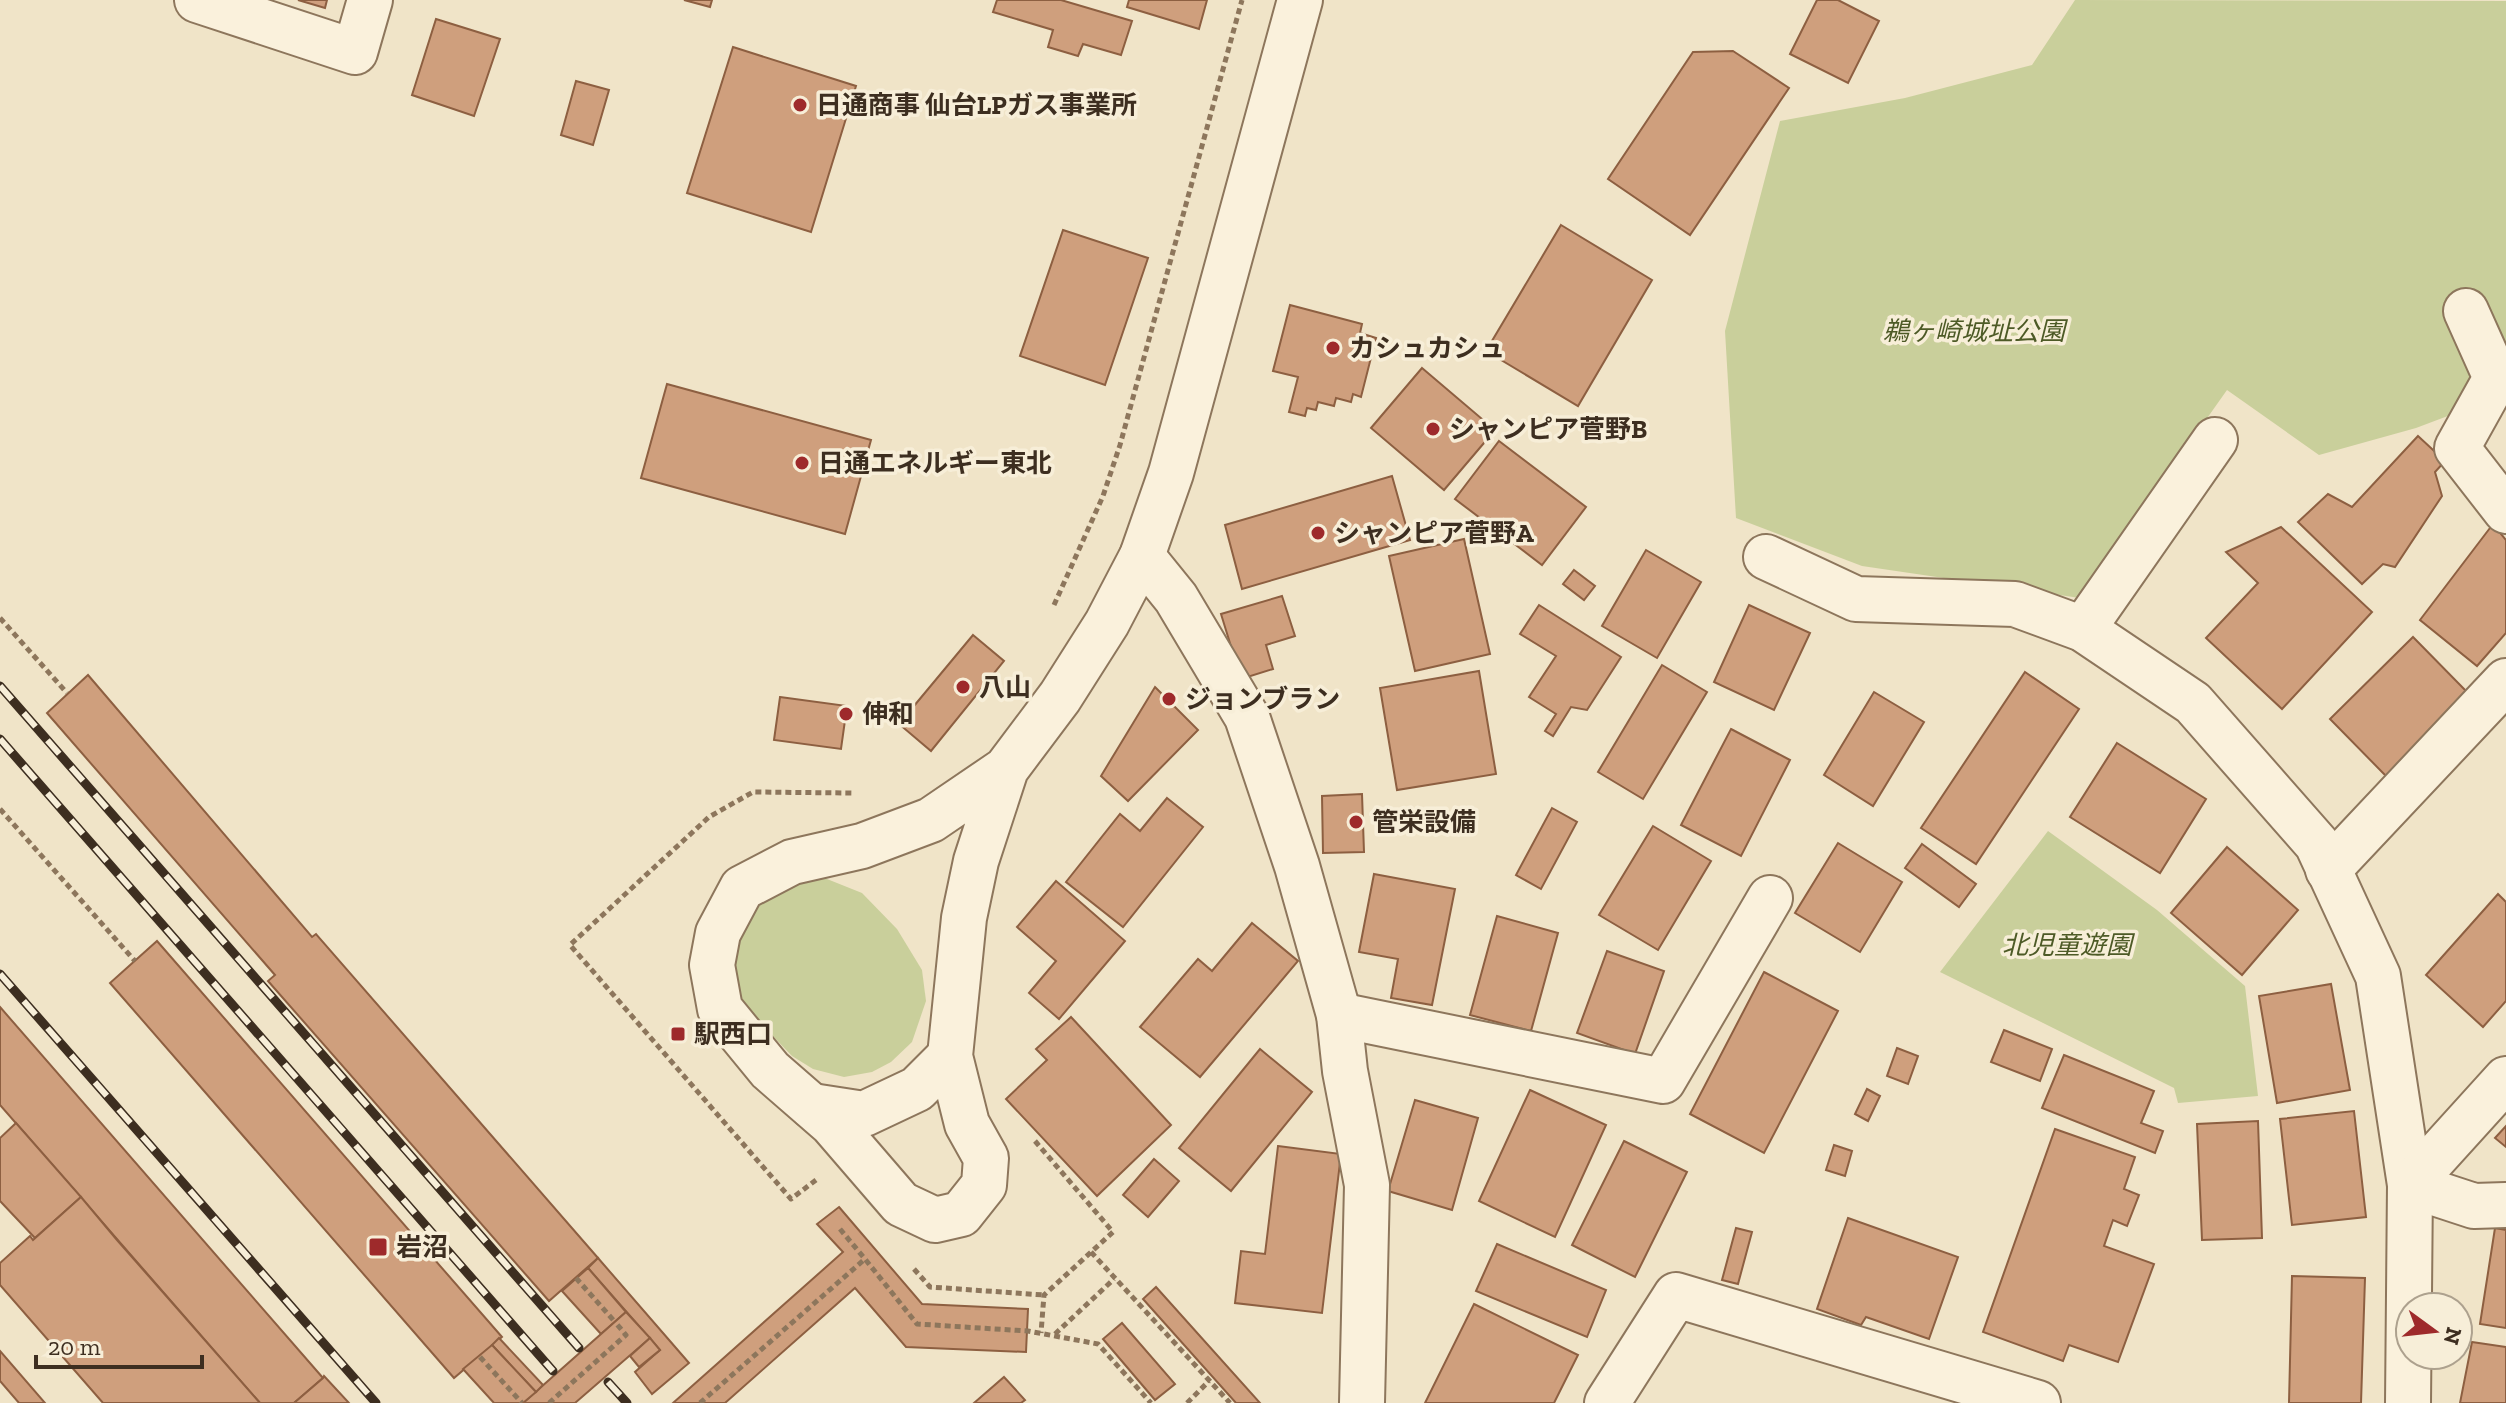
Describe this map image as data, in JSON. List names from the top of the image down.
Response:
{
  "parks": ["鵜ヶ崎城址公園", "北児童遊園"],
  "places": {
    "other": [
      "日通商事 仙台LPガス事業所",
      "カシュカシュ",
      "シャンピア菅野B",
      "日通エネルギー東北",
      "シャンピア菅野A",
      "八山",
      "ジョンブラン",
      "伸和",
      "管栄設備"
    ],
    "transit": ["駅西口", "岩沼"]
  },
  "scale_bar": "20 m",
  "north": "right"
}
